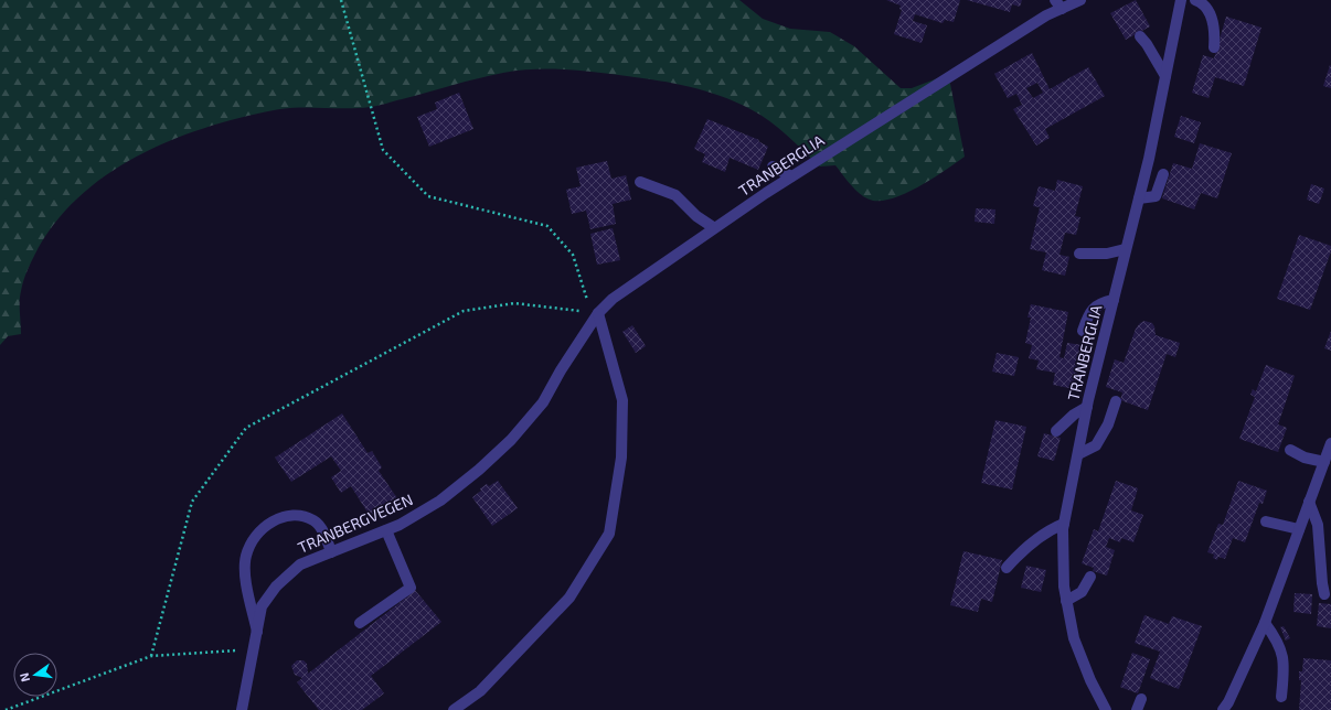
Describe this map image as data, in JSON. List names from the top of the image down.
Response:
{
  "streets": {
    "street": ["TRANBERGLIA", "TRANBERGVEGEN"]
  },
  "crossings": [
    ["TRANBERGLIA", "TRANBERGVEGEN"]
  ],
  "north": "left"
}
